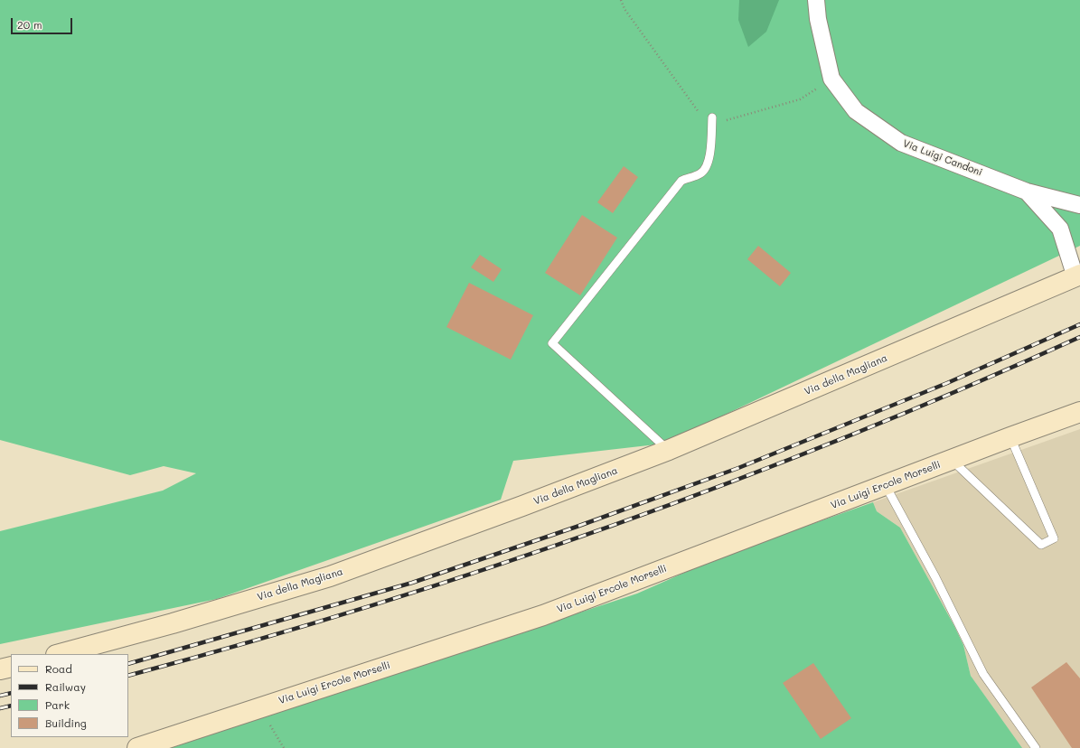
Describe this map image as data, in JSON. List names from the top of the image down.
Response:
{
  "streets": {
    "main road": ["Via della Magliana", "Via Luigi Ercole Morselli"],
    "street": ["Via Luigi Candoni"]
  },
  "crossings": [
    ["Via Luigi Candoni", "Via della Magliana"]
  ],
  "legend": [
    "Road",
    "Railway",
    "Park",
    "Building"
  ],
  "scale_bar": "20 m"
}
